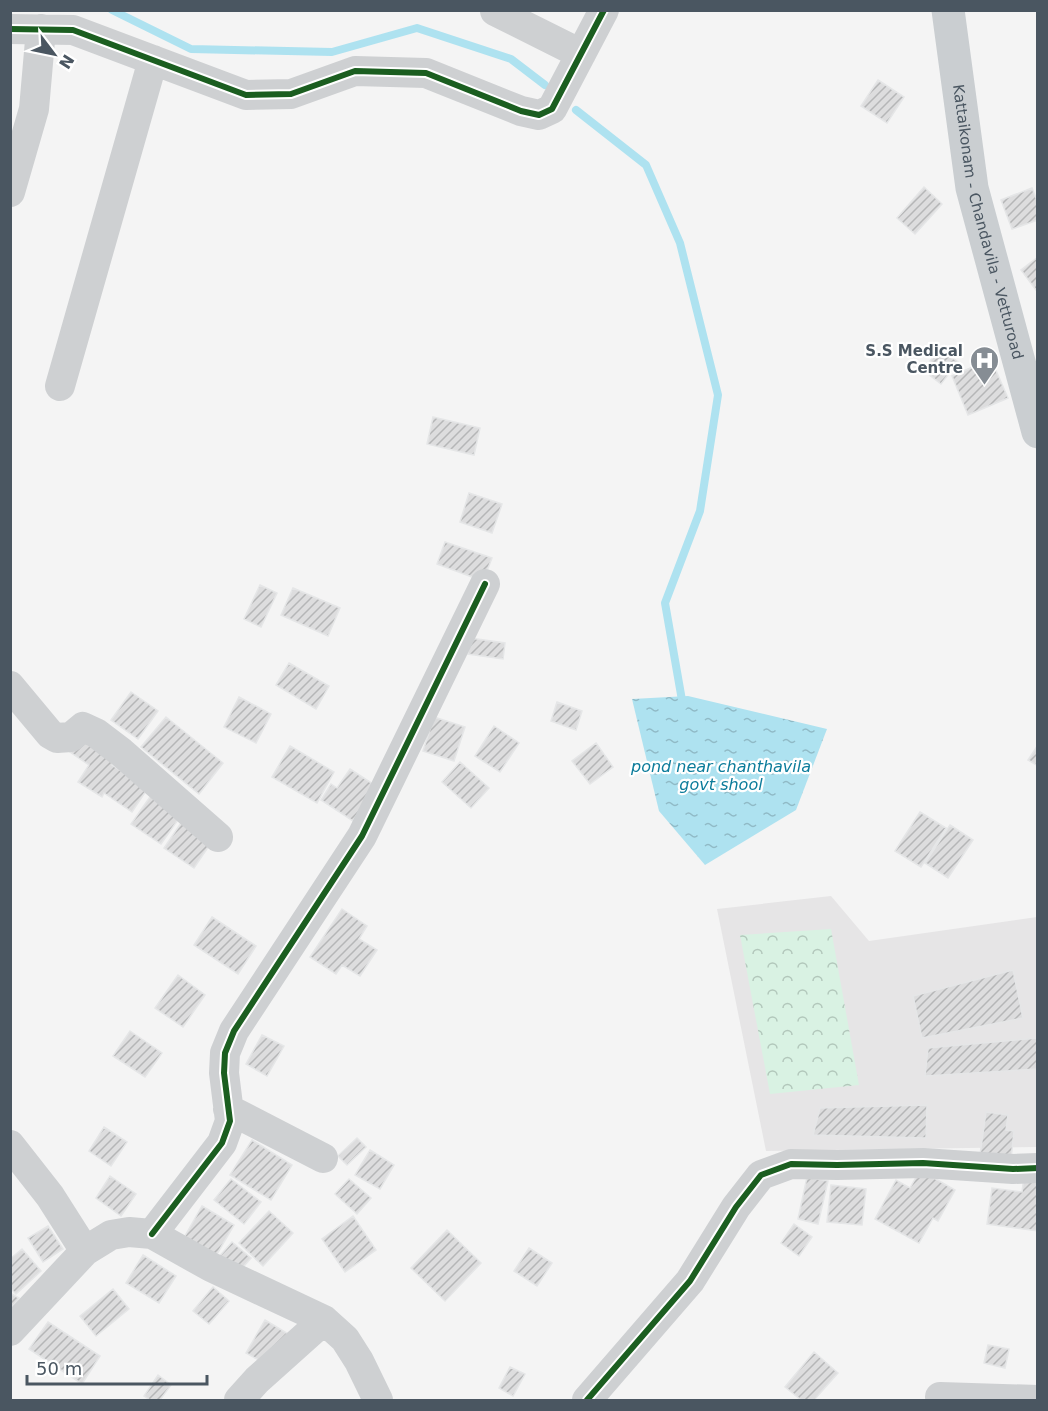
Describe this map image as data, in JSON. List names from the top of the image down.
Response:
{
  "streets": {
    "main road": ["Kattaikonam - Chandavila - Vetturoad"]
  },
  "water": ["pond near chanthavila govt shool"],
  "places": {
    "hospital": ["S.S Medical Centre"]
  },
  "scale_bar": "50 m",
  "north": "bottom right"
}
